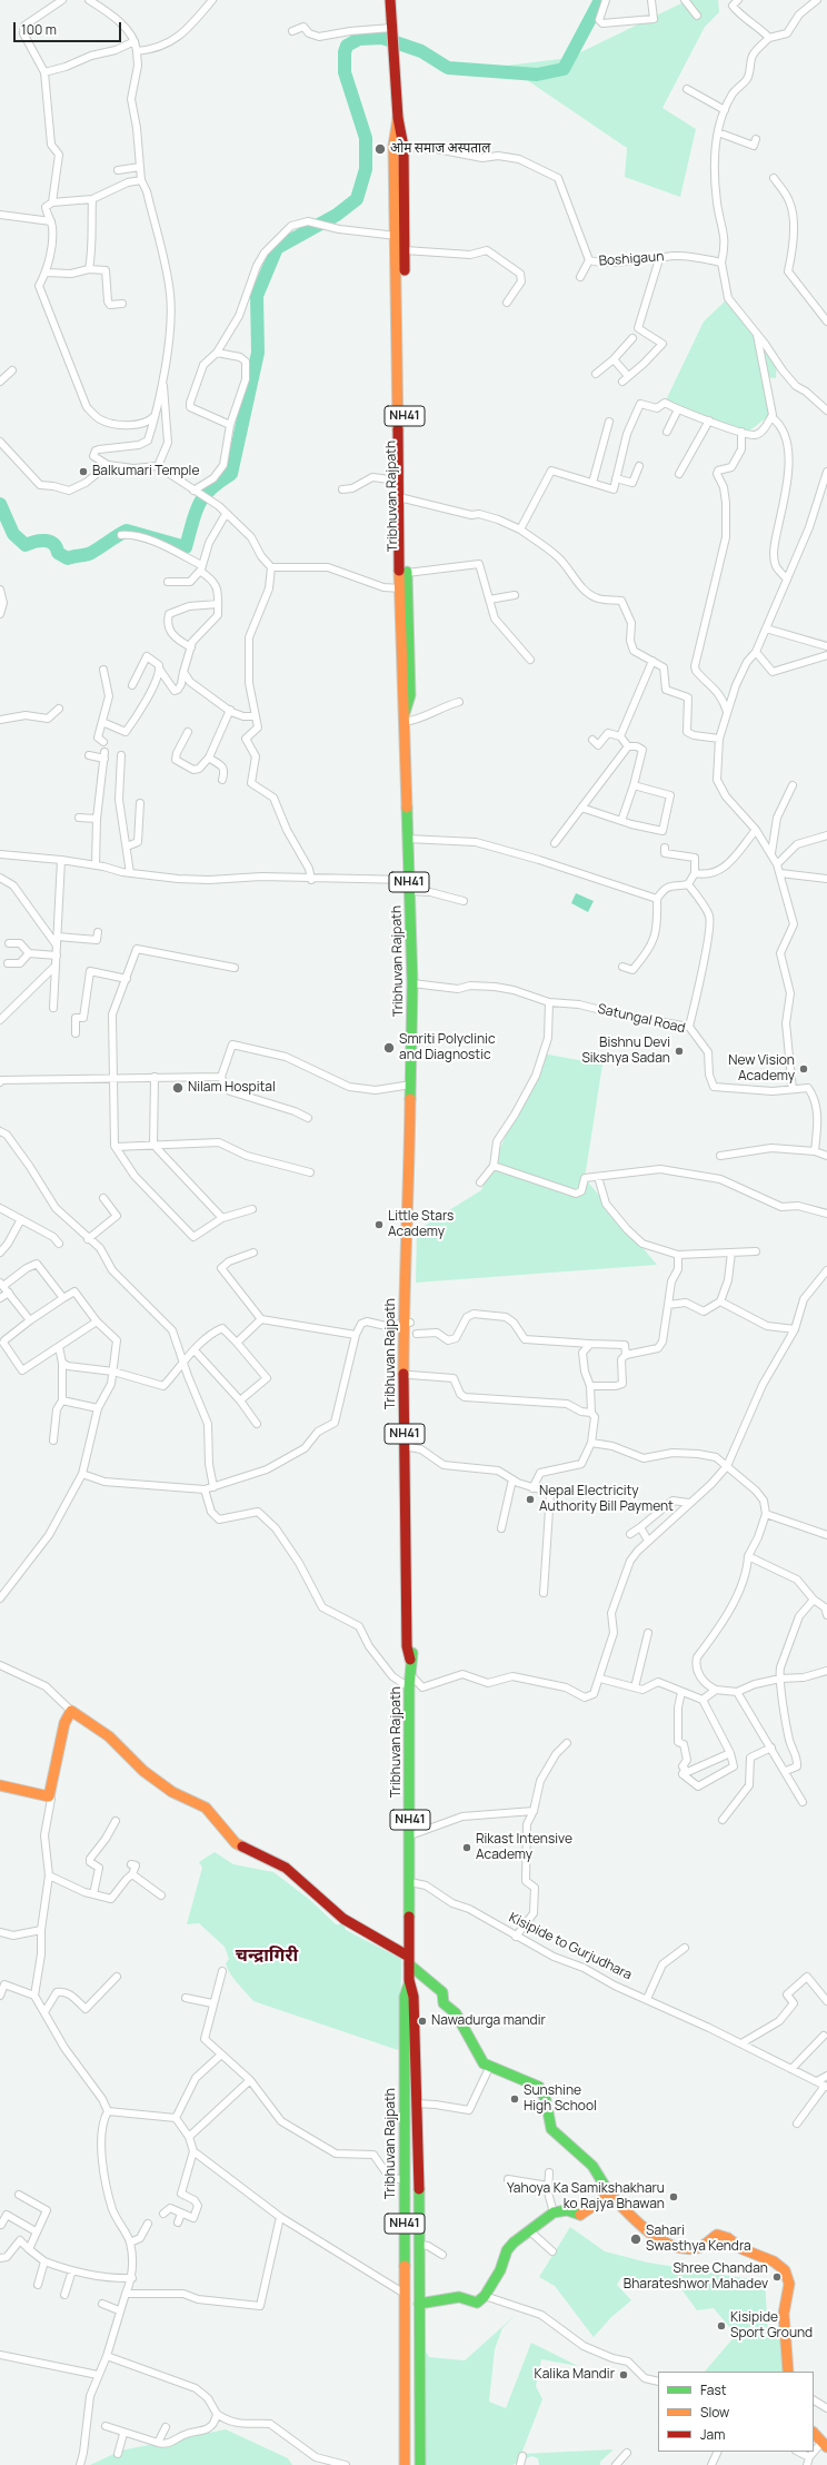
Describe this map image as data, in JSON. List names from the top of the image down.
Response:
{
  "streets": {
    "main road": ["NH41", "Tribhuvan Rajpath"],
    "street": ["Boshigaun", "Satungal Road", "Kisipide to Gurjudhara"]
  },
  "crossings": [
    ["Boshigaun", "Tribhuvan Rajpath"],
    ["Tribhuvan Rajpath", "Satungal Road"],
    ["Tribhuvan Rajpath", "Kisipide to Gurjudhara"]
  ],
  "districts": ["चन्द्रागिरी"],
  "places": [
    "ओम समाज अस्पताल",
    "Balkumari Temple",
    "Smriti Polyclinic and Diagnostic",
    "Bishnu Devi Sikshya Sadan",
    "New Vision Academy",
    "Nilam Hospital",
    "Little Stars Academy",
    "Nepal Electricity Authority Bill Payment",
    "Rikast Intensive Academy",
    "Nawadurga mandir",
    "Sunshine High School",
    "Yahoya Ka Samikshakharu ko Rajya Bhawan",
    "Sahari Swasthya Kendra",
    "Shree Chandan Bharateshwor Mahadev",
    "Kisipide Sport Ground",
    "Kalika Mandir"
  ],
  "legend": ["Fast", "Slow", "Jam"],
  "scale_bar": "100 m"
}
